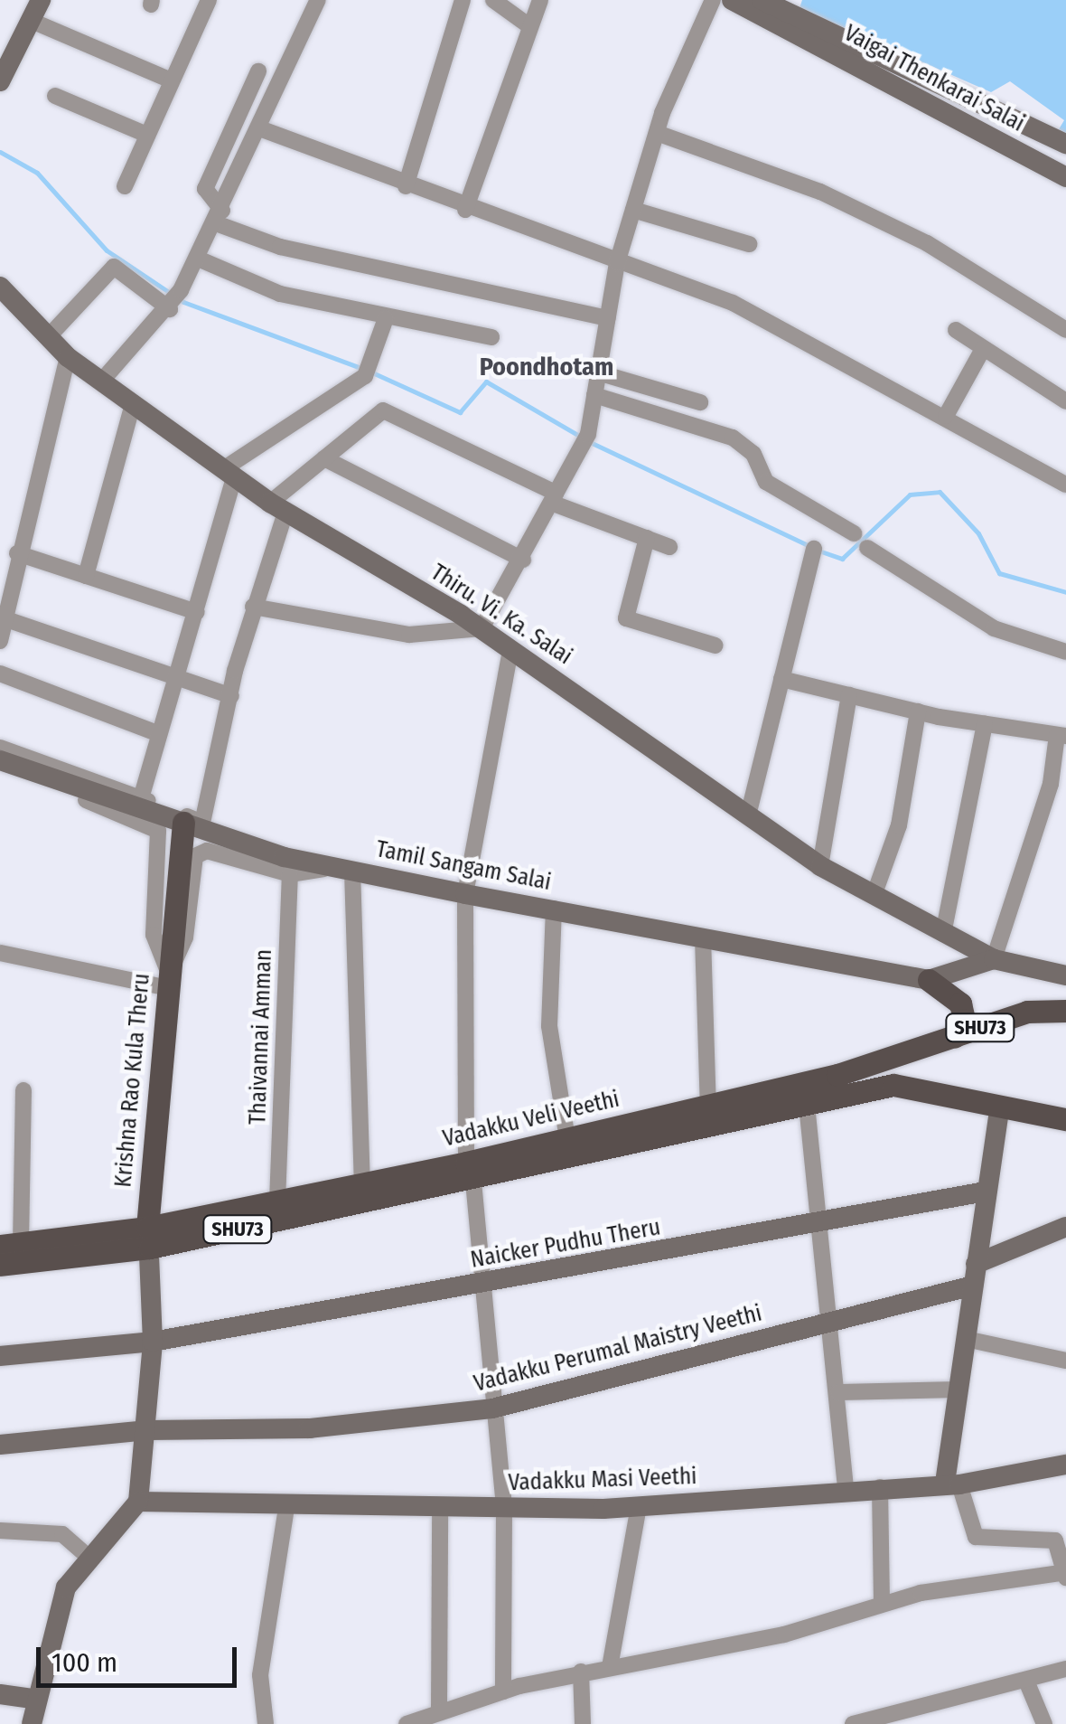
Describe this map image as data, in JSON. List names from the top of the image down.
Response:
{
  "streets": {
    "main road": ["SHU73", "Krishna Rao Kula Theru", "Vadakku Veli Veethi"],
    "street": [
      "Vaigai Thenkarai Salai",
      "Thiru. Vi. Ka. Salai",
      "Tamil Sangam Salai",
      "Thaivannai Amman",
      "Naicker Pudhu Theru",
      "Vadakku Perumal Maistry Veethi",
      "Vadakku Masi Veethi"
    ]
  },
  "crossings": [
    ["Tamil Sangam Salai", "Thaivannai Amman"],
    ["Tamil Sangam Salai", "Krishna Rao Kula Theru"],
    ["Thaivannai Amman", "Vadakku Veli Veethi"],
    ["Krishna Rao Kula Theru", "Vadakku Veli Veethi"]
  ],
  "districts": ["Poondhotam"],
  "scale_bar": "100 m"
}
